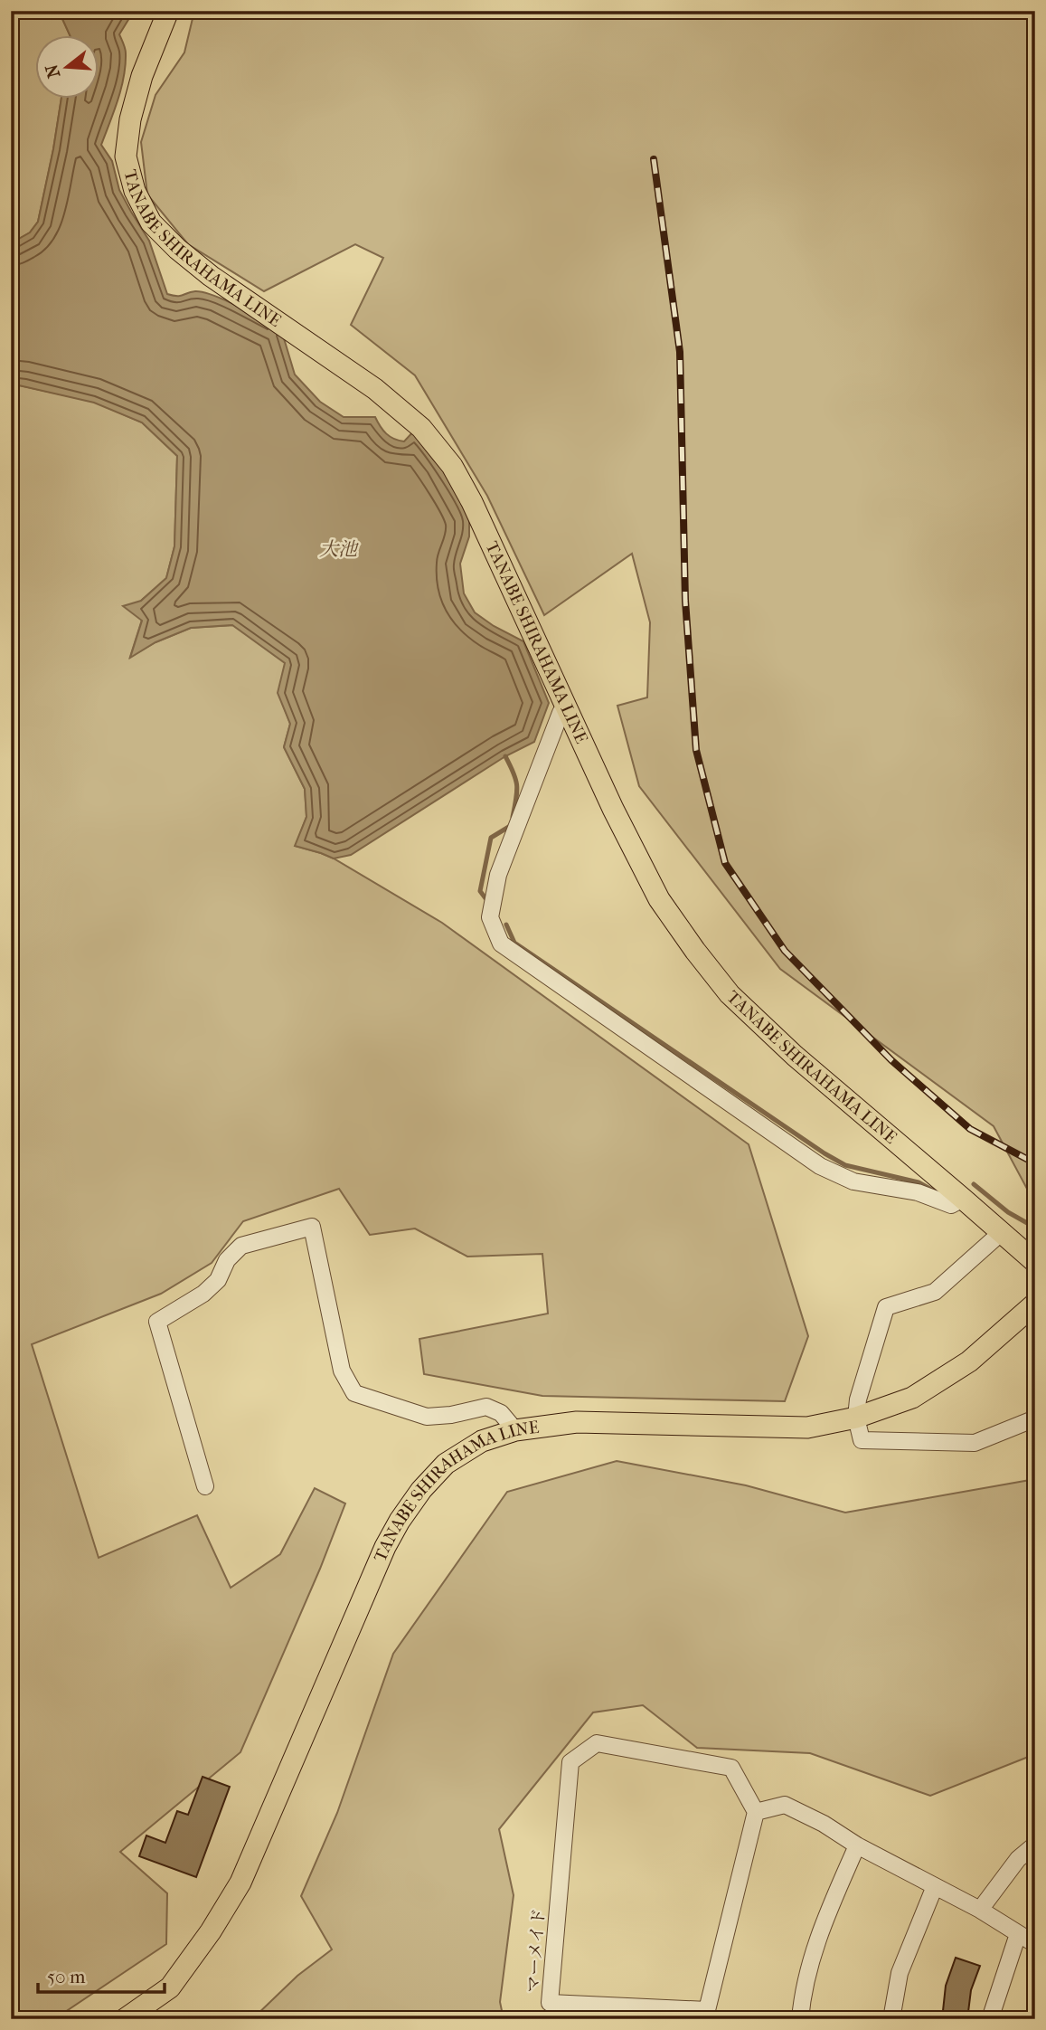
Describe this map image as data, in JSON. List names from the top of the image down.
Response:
{
  "streets": {
    "main road": ["TANABE SHIRAHAMA LINE"],
    "street": ["マーメイド"]
  },
  "water": ["大池"],
  "scale_bar": "50 m",
  "north": "left"
}
